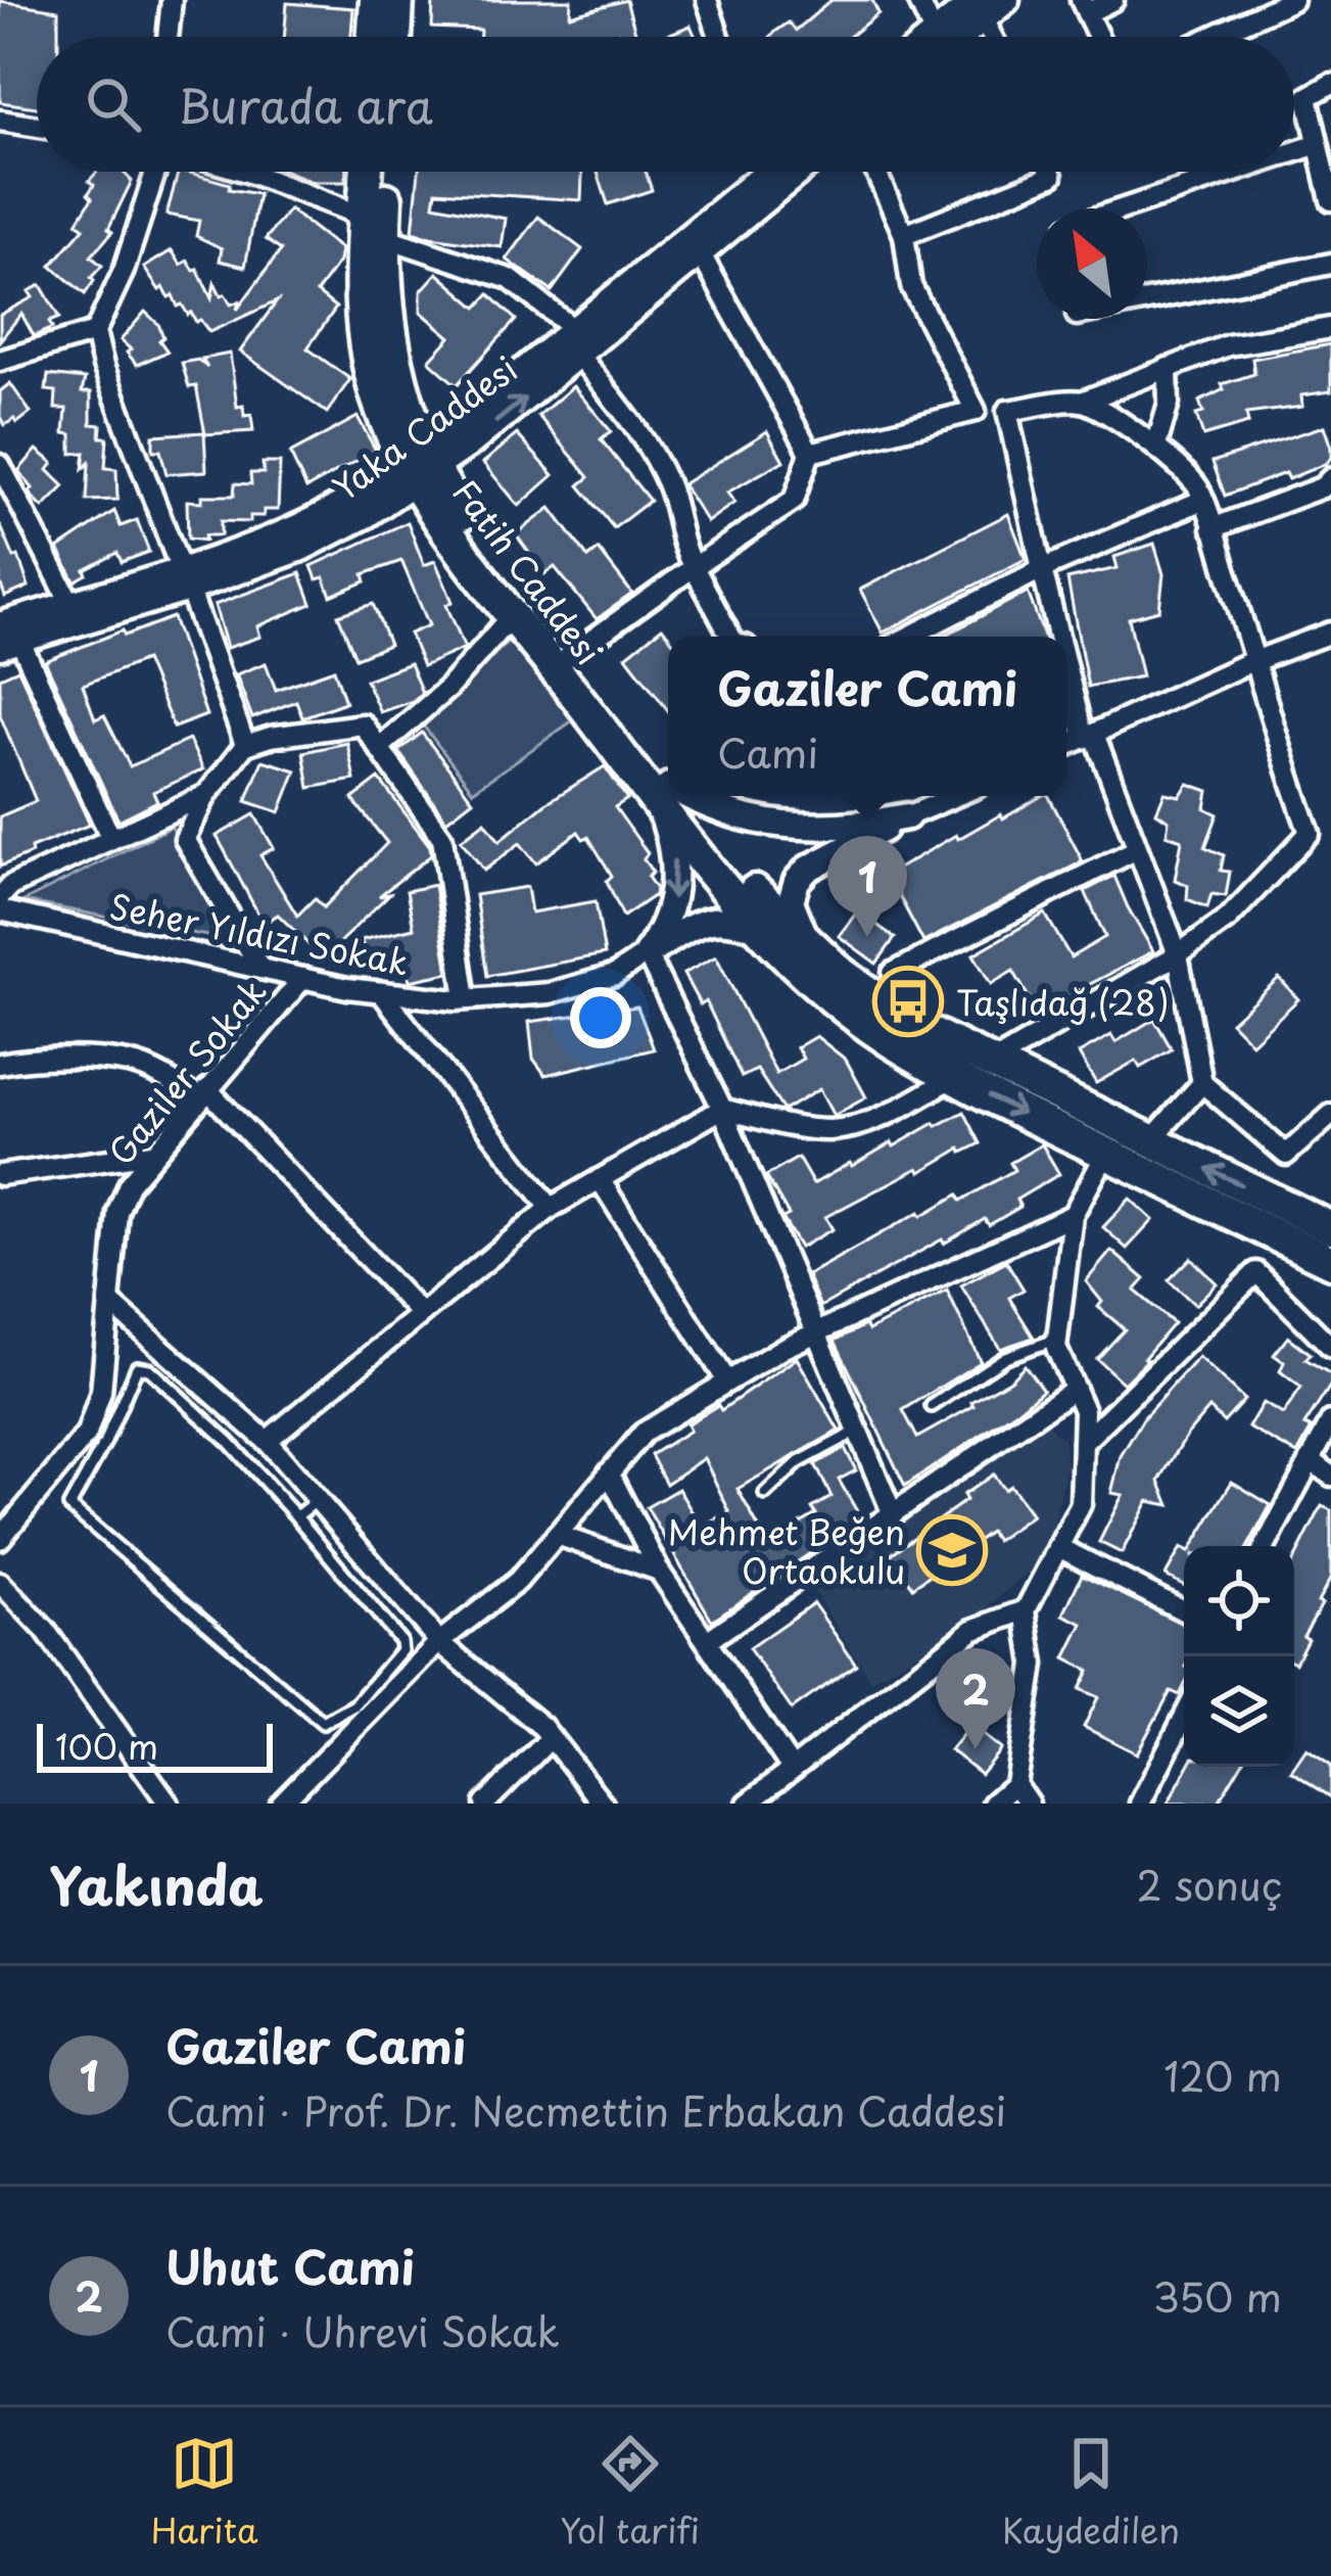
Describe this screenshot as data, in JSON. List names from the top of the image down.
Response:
{
  "streets": {
    "main road": ["Fatih Caddesi"],
    "street": ["Yaka Caddesi", "Seher Yıldızı Sokak", "Gaziler Sokak"]
  },
  "crossings": [
    ["Yaka Caddesi", "Fatih Caddesi"],
    ["Seher Yıldızı Sokak", "Gaziler Sokak"]
  ],
  "places": {
    "bus stop": ["Taşlıdağ (28)"],
    "school or university": ["Mehmet Beğen Ortaokulu"]
  },
  "scale_bar": "100 m",
  "north": "top left",
  "page": {
    "search": "Burada ara",
    "popup": ["Gaziler Cami", "Cami"],
    "pins": ["1", "2"],
    "scale": "100 m",
    "heading": ["Yakında", "2 sonuç"],
    "list": [
      {
        "mark": "1",
        "name": "Gaziler Cami",
        "note": "Cami · Prof. Dr. Necmettin Erbakan Caddesi",
        "value": "120 m"
      },
      {
        "mark": "2",
        "name": "Uhut Cami",
        "note": "Cami · Uhrevi Sokak",
        "value": "350 m"
      }
    ],
    "nav": ["Harita", "Yol tarifi", "Kaydedilen"]
  }
}
